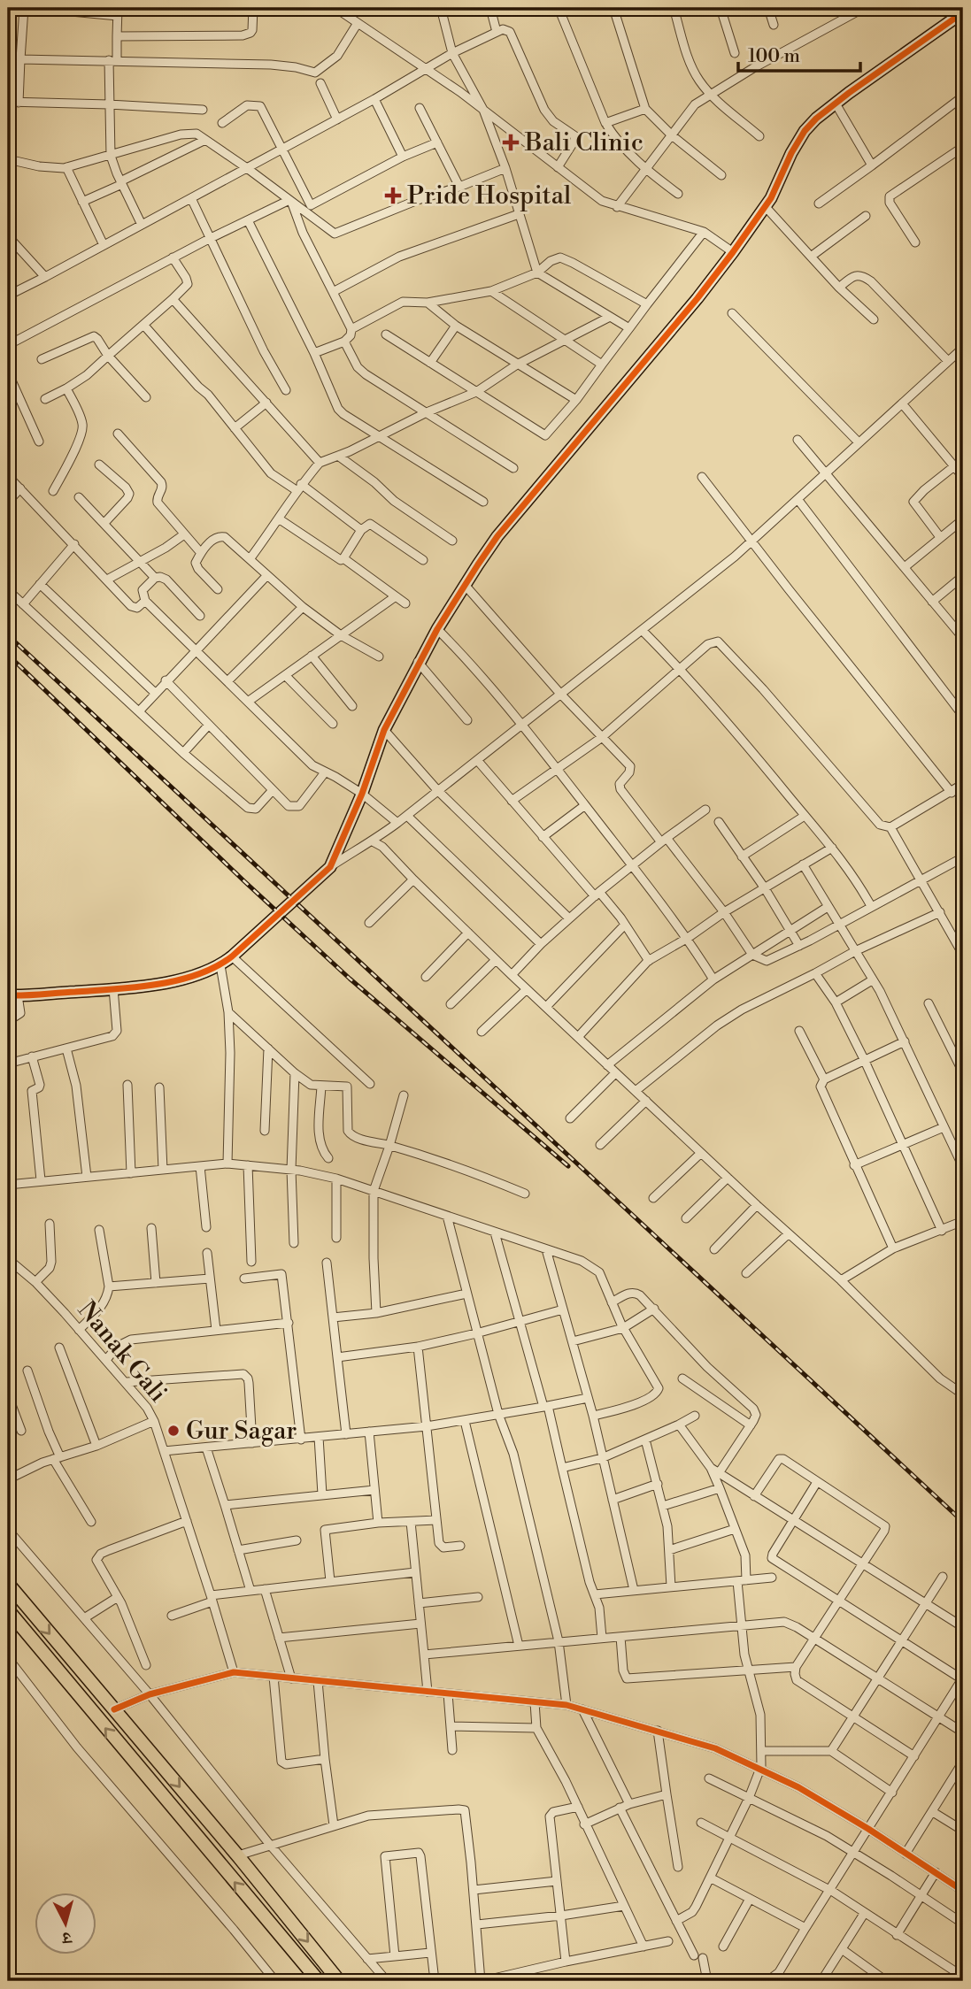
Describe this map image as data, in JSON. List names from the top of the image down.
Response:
{
  "streets": {
    "street": ["Nanak Gali"]
  },
  "places": {
    "health": ["Bali Clinic", "Pride Hospital"],
    "other": ["Gur Sagar"]
  },
  "scale_bar": "100 m",
  "north": "bottom"
}
